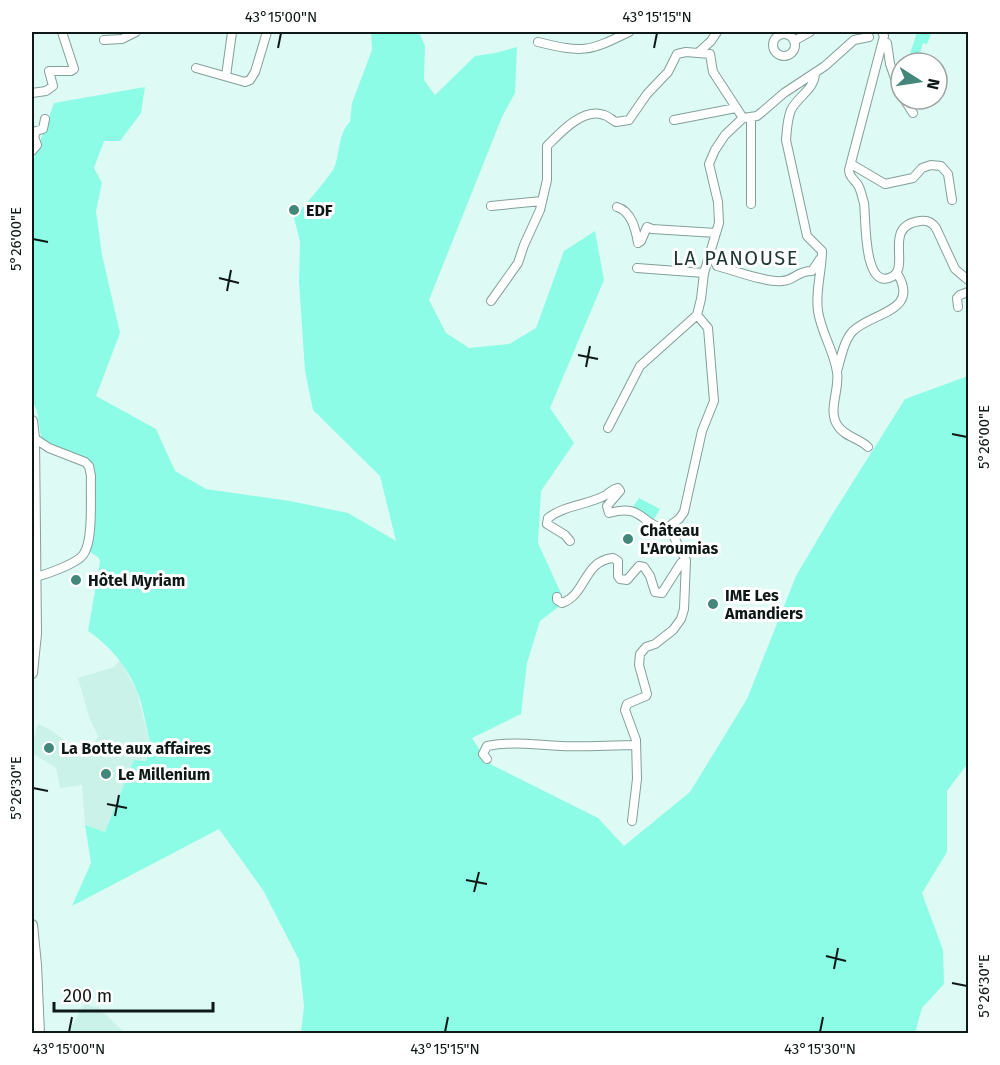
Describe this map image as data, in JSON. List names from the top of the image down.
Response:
{
  "districts": ["LA PANOUSE"],
  "places": [
    "EDF",
    "Château L'Aroumias",
    "Hôtel Myriam",
    "IME Les Amandiers",
    "La Botte aux affaires",
    "Le Millenium"
  ],
  "scale_bar": "200 m",
  "north": "right",
  "coordinates": [
    "43°15'00\"N",
    "43°15'15\"N",
    "5°26'00\"E",
    "5°26'30\"E",
    "43°15'30\"N"
  ]
}
